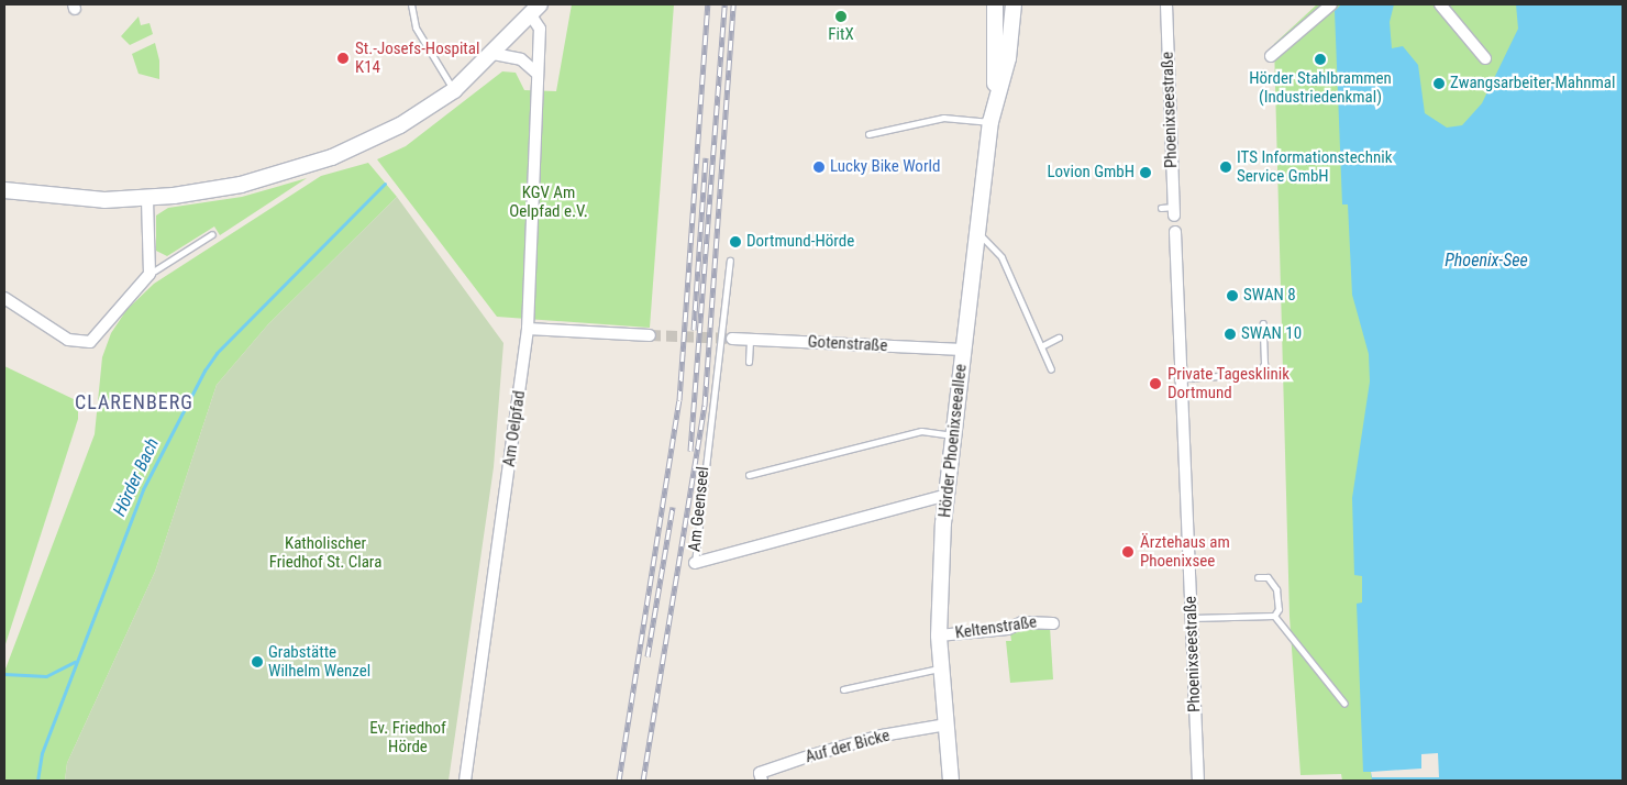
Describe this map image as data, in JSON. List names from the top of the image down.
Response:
{
  "streets": {
    "main road": ["Hörder Phoenixseeallee"],
    "street": [
      "Phoenixseestraße",
      "Gotenstraße",
      "Am Oelpfad",
      "Am Geenseel",
      "Keltenstraße",
      "Auf der Bicke"
    ]
  },
  "crossings": [
    ["Gotenstraße", "Hörder Phoenixseeallee"],
    ["Hörder Phoenixseeallee", "Am Geenseel"],
    ["Hörder Phoenixseeallee", "Keltenstraße"],
    ["Hörder Phoenixseeallee", "Auf der Bicke"]
  ],
  "districts": ["CLARENBERG"],
  "water": ["Phoenix-See", "Hörder Bach"],
  "parks": ["KGV Am Oelpfad e.V.", "Katholischer Friedhof St. Clara", "Ev. Friedhof Hörde"],
  "places": [
    "FitX",
    "St.-Josefs-Hospital K14",
    "Hörder Stahlbrammen (Industriedenkmal)",
    "Zwangsarbeiter-Mahnmal",
    "Lucky Bike World",
    "ITS Informationstechnik Service GmbH",
    "Lovion GmbH",
    "Dortmund-Hörde",
    "SWAN 8",
    "SWAN 10",
    "Private Tagesklinik Dortmund",
    "Ärztehaus am Phoenixsee",
    "Grabstätte Wilhelm Wenzel"
  ]
}
